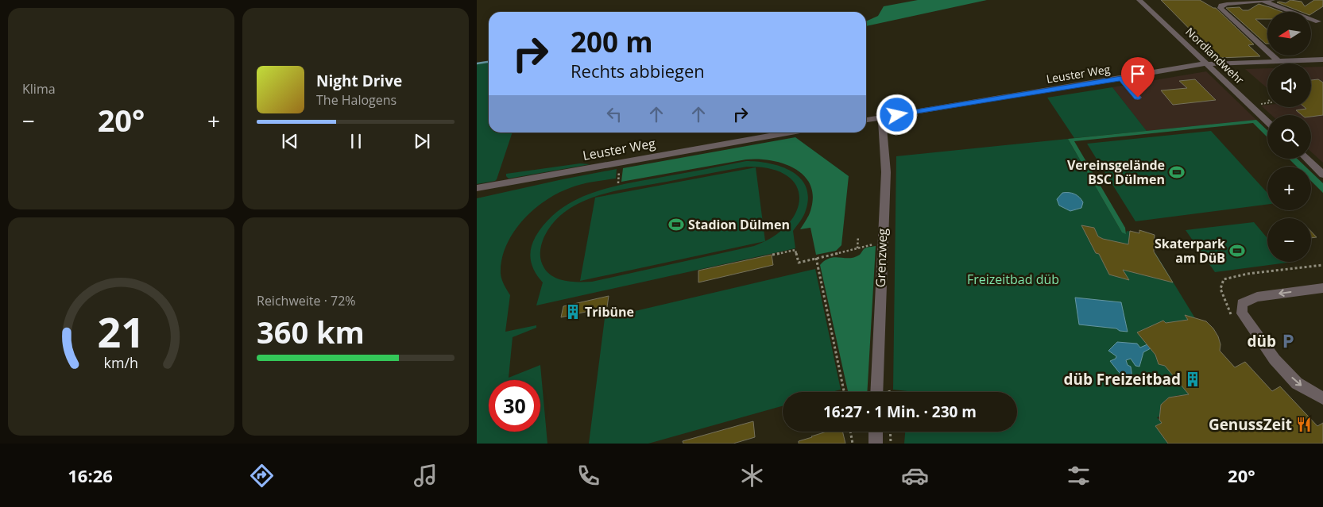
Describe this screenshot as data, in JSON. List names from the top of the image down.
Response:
{
  "streets": {
    "street": ["Nordlandwehr", "Leuster Weg", "Grenzweg"]
  },
  "crossings": [
    ["Nordlandwehr", "Leuster Weg"],
    ["Leuster Weg", "Grenzweg"]
  ],
  "parks": ["Freizeitbad düb"],
  "places": {
    "sports": ["Vereinsgelände BSC Dülmen", "Stadion Dülmen", "Skaterpark am DüB"],
    "building": ["Tribüne", "düb Freizeitbad"],
    "parking": ["düb"],
    "restaurant": ["GenussZeit"]
  },
  "north": "left",
  "page": {
    "tile": [
      "Klima",
      ["Reichweite · 72%", "360 km"]
    ],
    "map_buttons": ["+", "−"],
    "turn": ["200 m", "Rechts abbiegen"],
    "song": ["Night Drive", "The Halogens"],
    "heat": ["−", "20°", "+"],
    "limit": "30",
    "trip": "16:27 · 1 Min. · 230 m",
    "tabs": ["16:26", "20°"],
    "gauge": ["21", "km/h"]
  }
}
